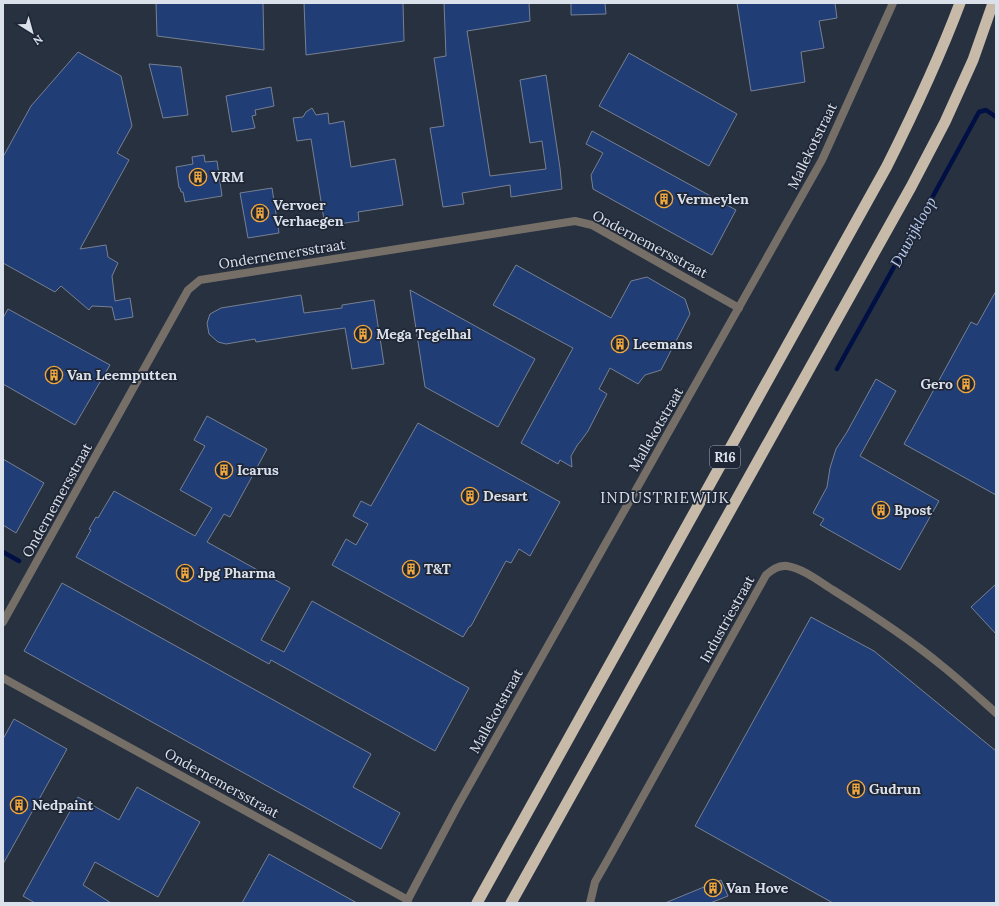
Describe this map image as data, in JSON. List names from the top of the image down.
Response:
{
  "streets": {
    "highway": ["R16"],
    "street": ["Mallekotstraat", "Ondernemersstraat", "Industriestraat"]
  },
  "crossings": [
    ["Mallekotstraat", "Ondernemersstraat"]
  ],
  "districts": ["INDUSTRIEWIJK"],
  "water": ["Duwijkloop"],
  "places": {
    "building": [
      "VRM",
      "Vermeylen",
      "Vervoer Verhaegen",
      "Mega Tegelhal",
      "Leemans",
      "Van Leemputten",
      "Gero",
      "Icarus",
      "Desart",
      "Bpost",
      "T&T",
      "Jpg Pharma",
      "Gudrun",
      "Nedpaint",
      "Van Hove"
    ]
  },
  "north": "bottom right"
}
